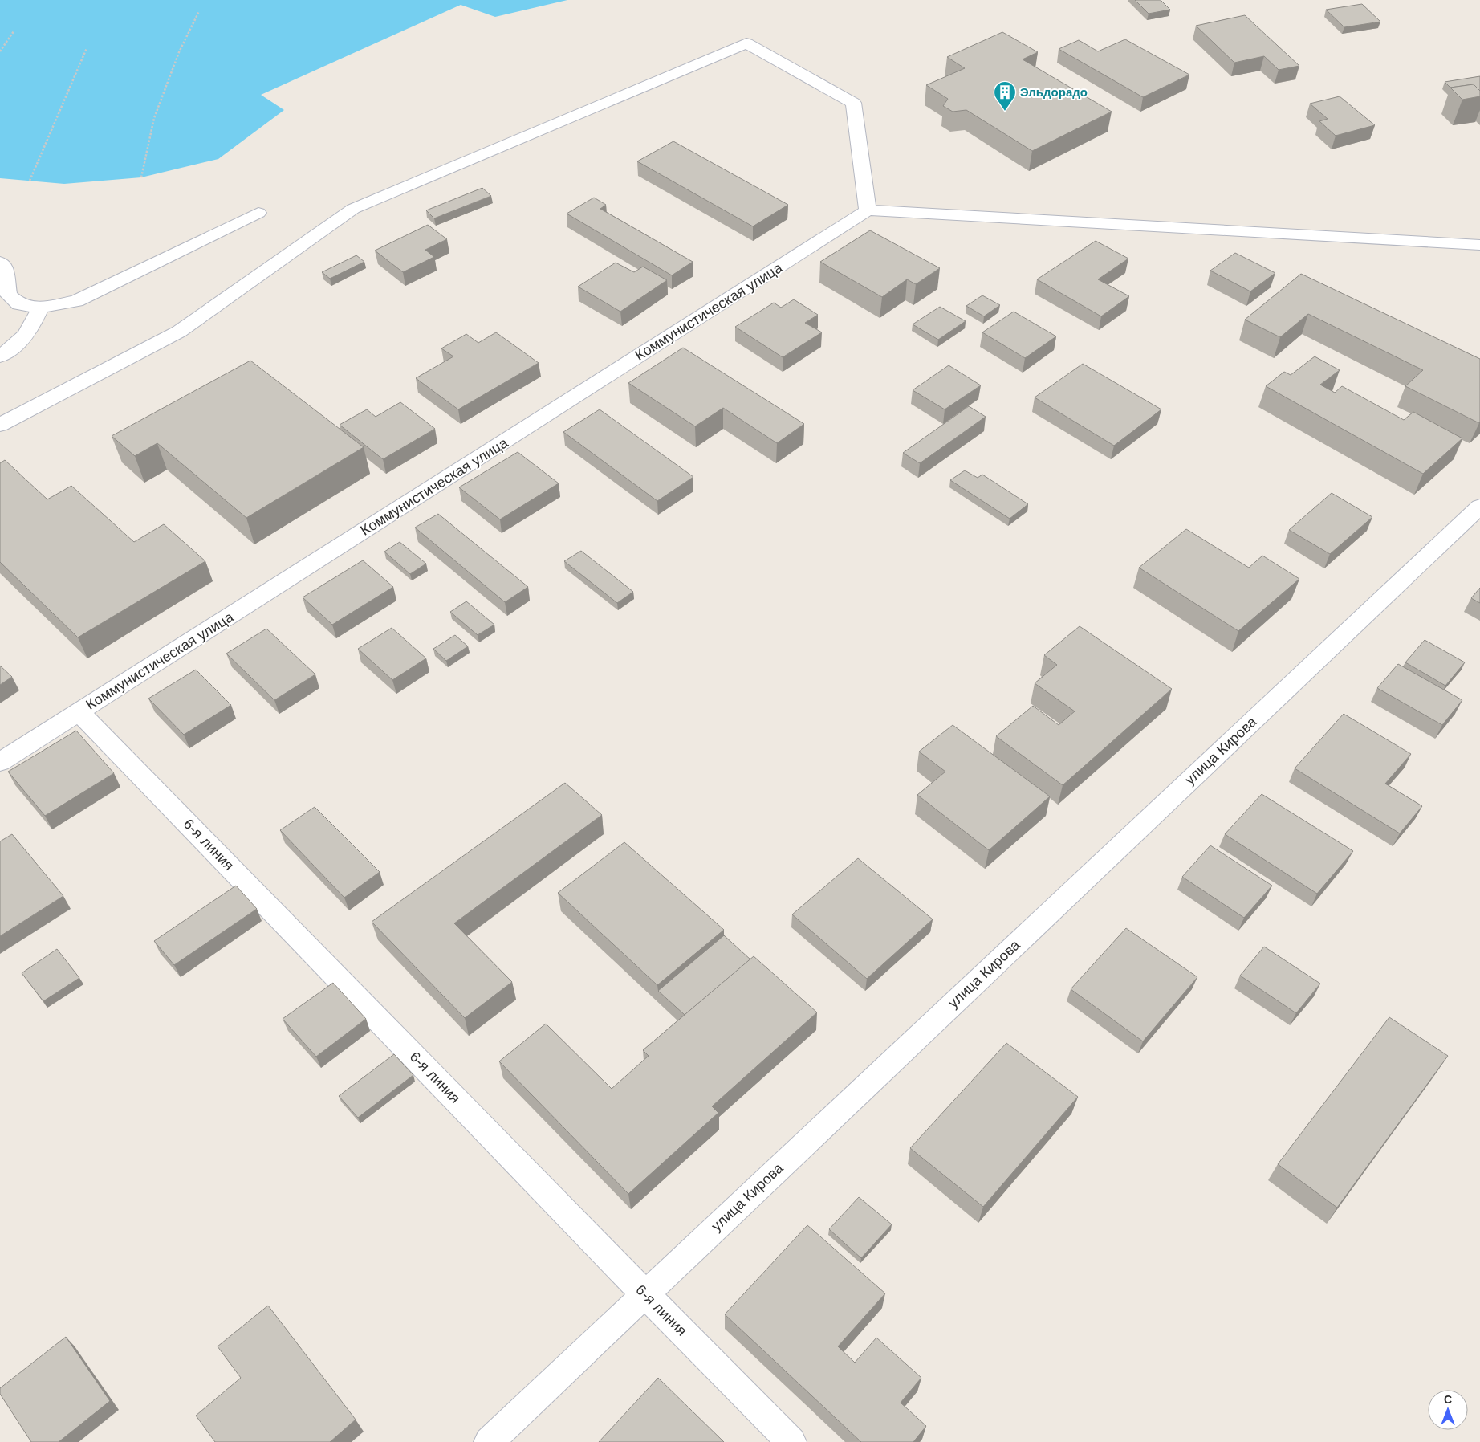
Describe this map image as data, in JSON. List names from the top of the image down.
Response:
{
  "streets": {
    "street": ["Коммунистическая улица", "улица Кирова", "6-я линия"]
  },
  "crossings": [
    ["Коммунистическая улица", "6-я линия"],
    ["улица Кирова", "6-я линия"]
  ],
  "places": {
    "building": ["Эльдорадо"]
  },
  "north": "top"
}
